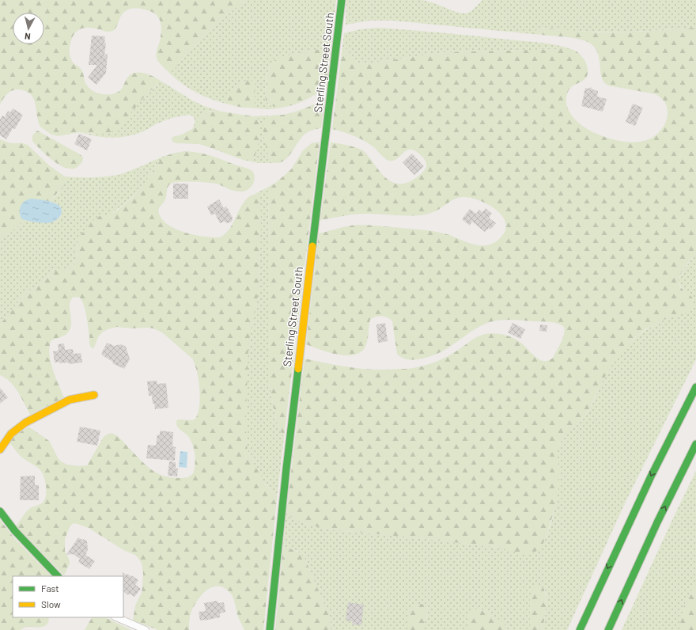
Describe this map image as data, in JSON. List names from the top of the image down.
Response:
{
  "streets": {
    "main road": ["Sterling Street South"]
  },
  "legend": ["Fast", "Slow"],
  "north": "bottom"
}
